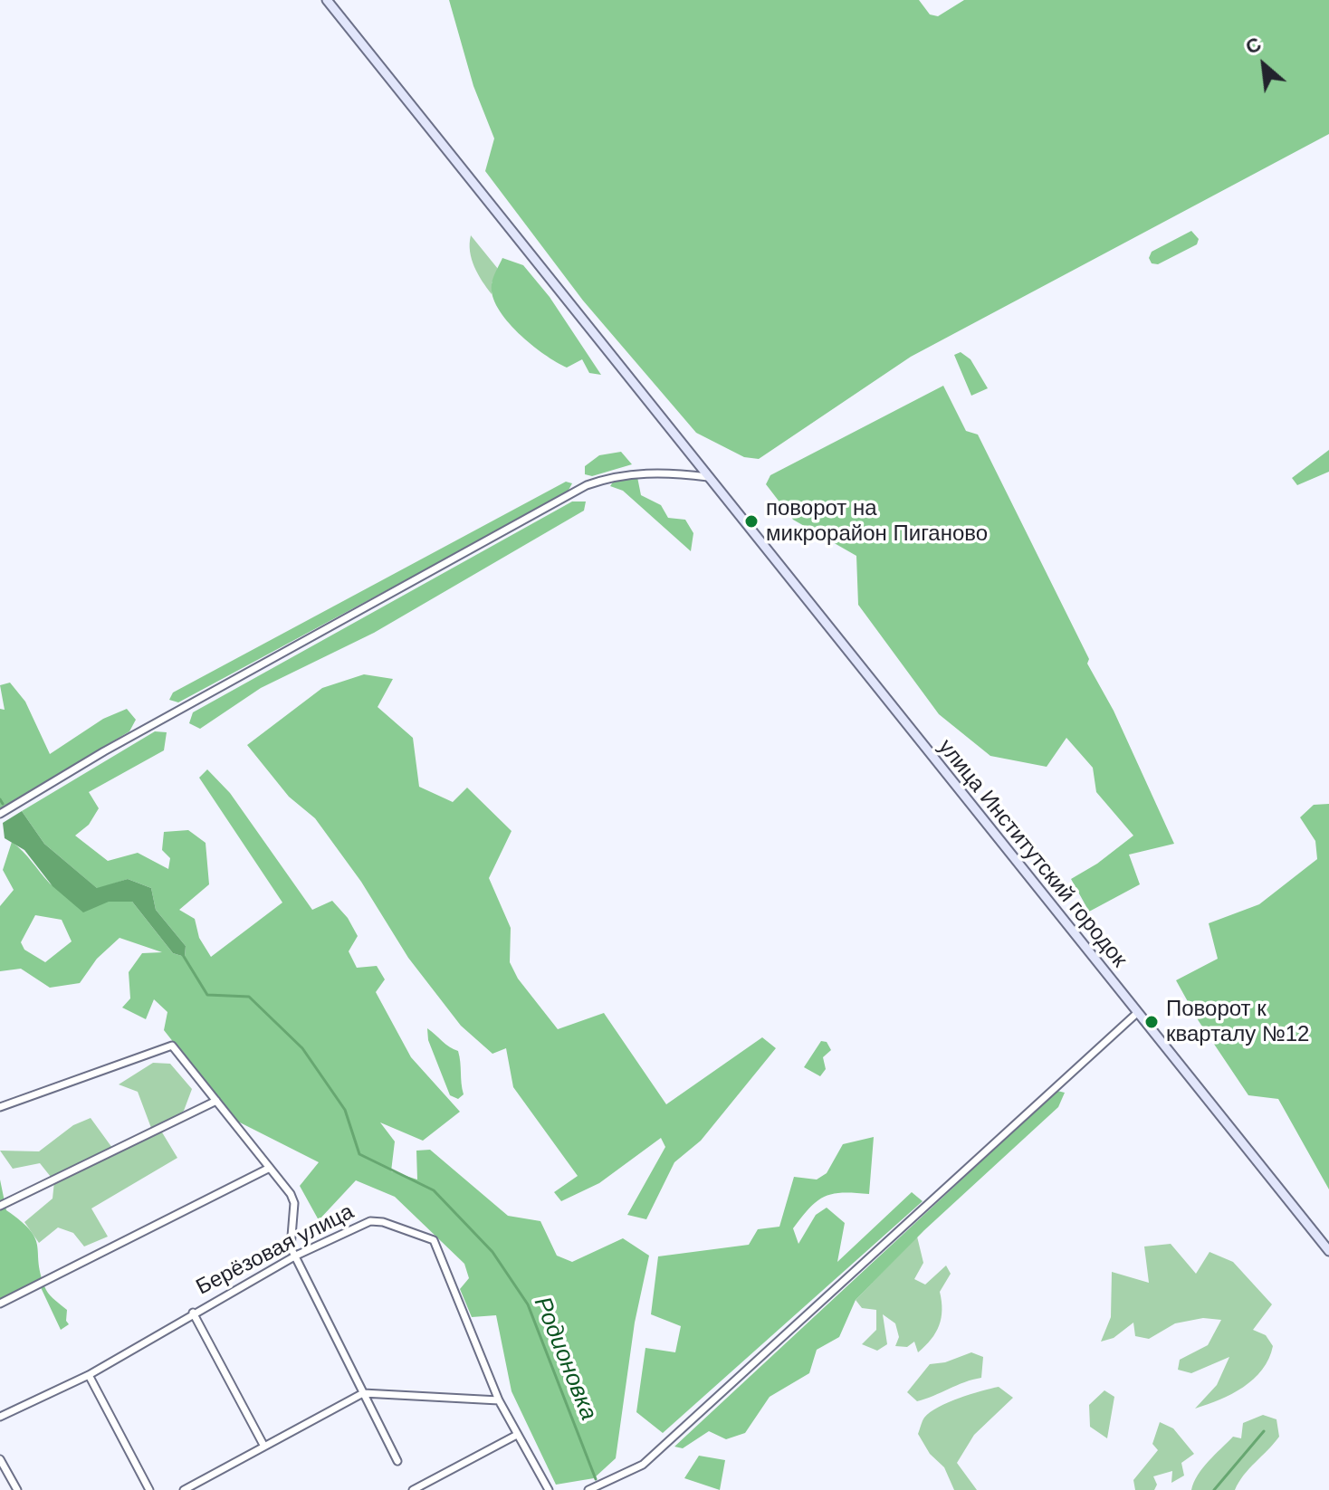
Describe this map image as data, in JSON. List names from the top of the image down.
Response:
{
  "streets": {
    "street": ["улица Институтский городок", "Берёзовая улица"]
  },
  "water": ["Родионовка"],
  "places": ["поворот на микрорайон Пиганово", "Поворот к кварталу №12"],
  "north": "top left"
}
